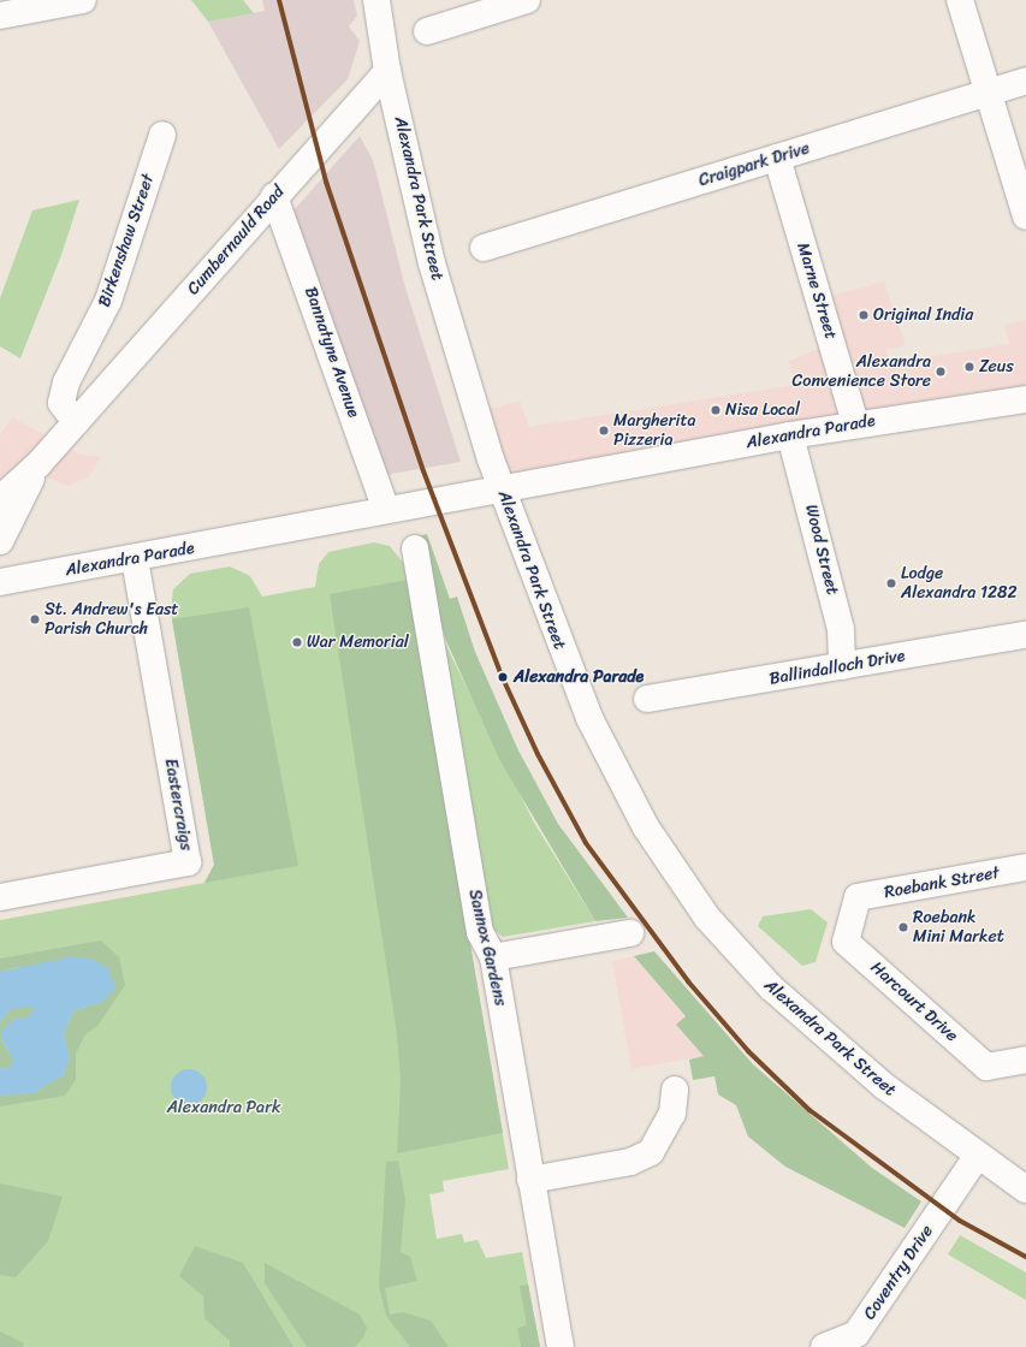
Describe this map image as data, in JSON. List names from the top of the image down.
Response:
{
  "streets": {
    "street": [
      "Craigpark Drive",
      "Alexandra Park Street",
      "Birkenshaw Street",
      "Cumbernauld Road",
      "Marne Street",
      "Bannatyne Avenue",
      "Alexandra Parade",
      "Wood Street",
      "Ballindalloch Drive",
      "Eastercraigs",
      "Roebank Street",
      "Sannox Gardens",
      "Harcourt Drive",
      "Coventry Drive"
    ]
  },
  "crossings": [
    ["Craigpark Drive", "Marne Street"],
    ["Alexandra Park Street", "Cumbernauld Road"],
    ["Alexandra Park Street", "Alexandra Parade"],
    ["Alexandra Park Street", "Coventry Drive"],
    ["Birkenshaw Street", "Cumbernauld Road"],
    ["Cumbernauld Road", "Bannatyne Avenue"],
    ["Marne Street", "Alexandra Parade"],
    ["Bannatyne Avenue", "Alexandra Parade"],
    ["Alexandra Parade", "Wood Street"],
    ["Alexandra Parade", "Eastercraigs"],
    ["Wood Street", "Ballindalloch Drive"],
    ["Roebank Street", "Harcourt Drive"]
  ],
  "parks": ["Alexandra Park"],
  "places": [
    "Original India",
    "Zeus",
    "Alexandra Convenience Store",
    "Nisa Local",
    "Margherita Pizzeria",
    "Lodge Alexandra 1282",
    "St. Andrew's East Parish Church",
    "War Memorial",
    "Alexandra Parade",
    "Roebank Mini Market"
  ]
}
